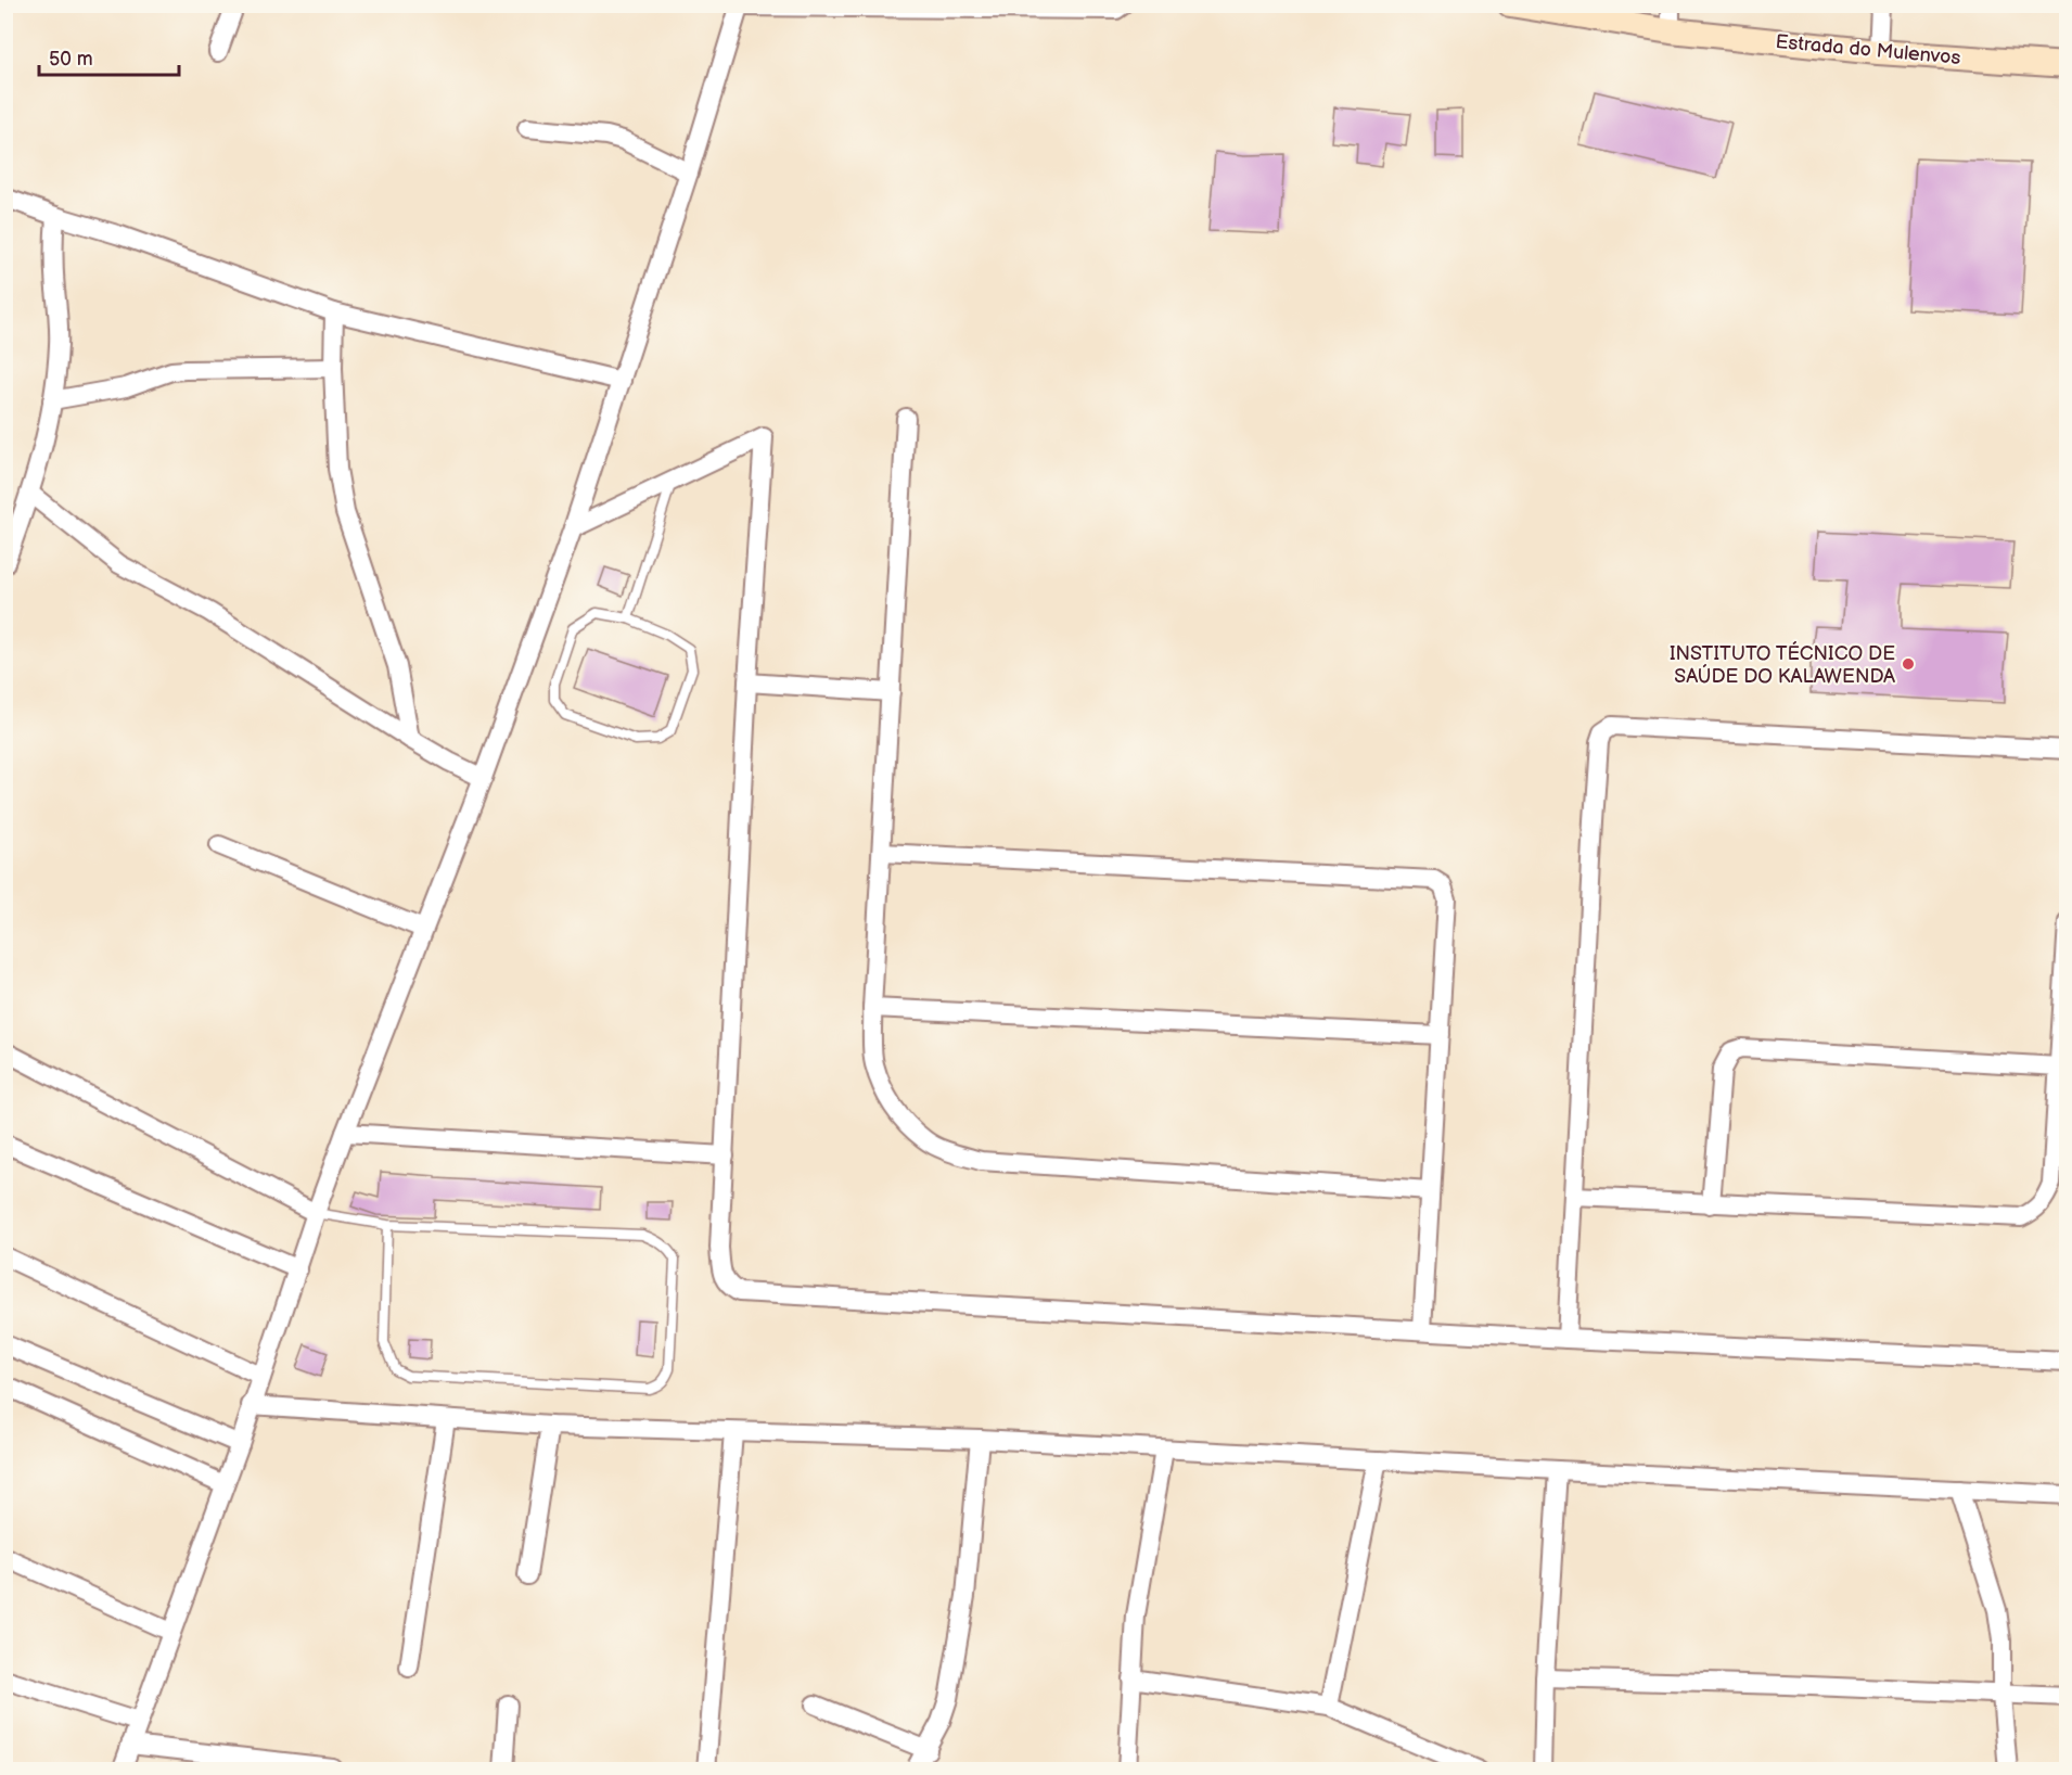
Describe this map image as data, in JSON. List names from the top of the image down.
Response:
{
  "streets": {
    "street": ["Estrada do Mulenvos"]
  },
  "places": ["INSTITUTO TÉCNICO DE SAÚDE DO KALAWENDA"],
  "scale_bar": "50 m"
}
